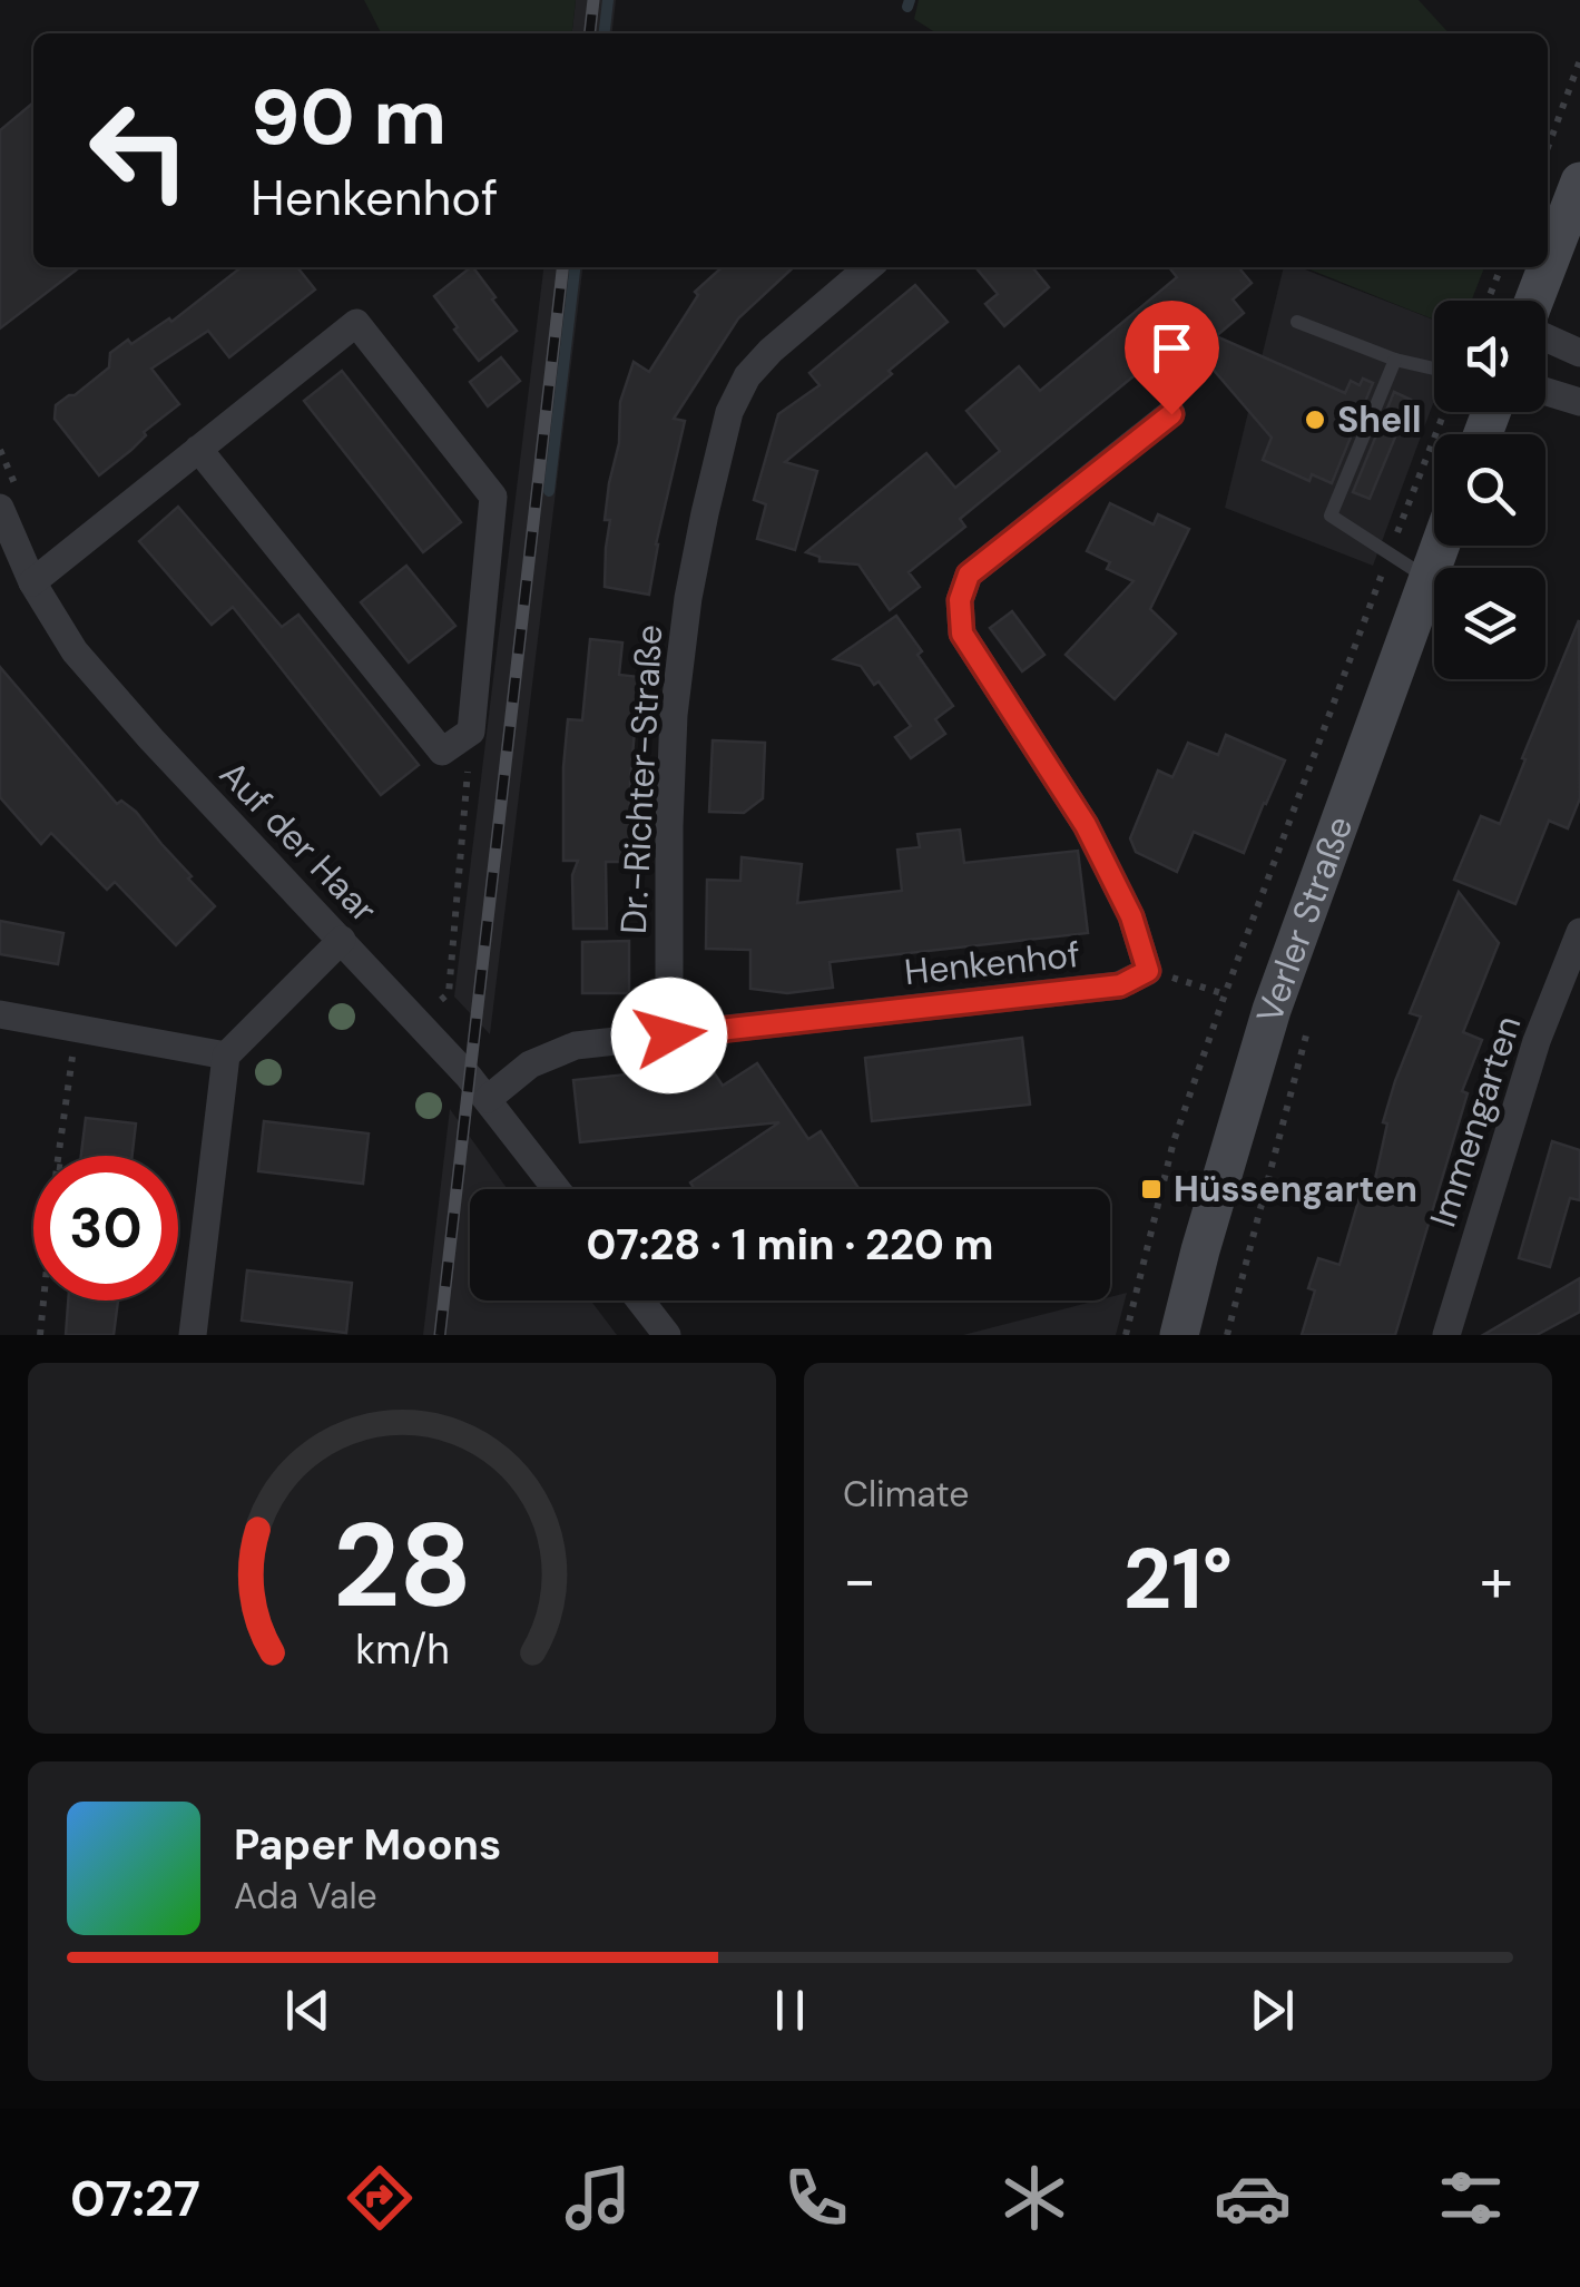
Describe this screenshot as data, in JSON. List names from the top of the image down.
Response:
{
  "streets": {
    "main road": ["Verler Straße"],
    "street": [
      "Dr.-Richter-Straße",
      "Auf der Haar",
      "Henkenhof",
      "Immengarten"
    ]
  },
  "crossings": [
    ["Dr.-Richter-Straße", "Henkenhof"]
  ],
  "places": {
    "other": ["Shell"],
    "transit": ["Hüssengarten"]
  },
  "page": {
    "turn": ["90 m", "Henkenhof"],
    "limit": "30",
    "trip": "07:28 · 1 min · 220 m",
    "tile": "Climate",
    "heat": ["−", "21°", "+"],
    "song": ["Paper Moons", "Ada Vale"],
    "tabs": "07:27",
    "gauge": ["28", "km/h"]
  }
}
